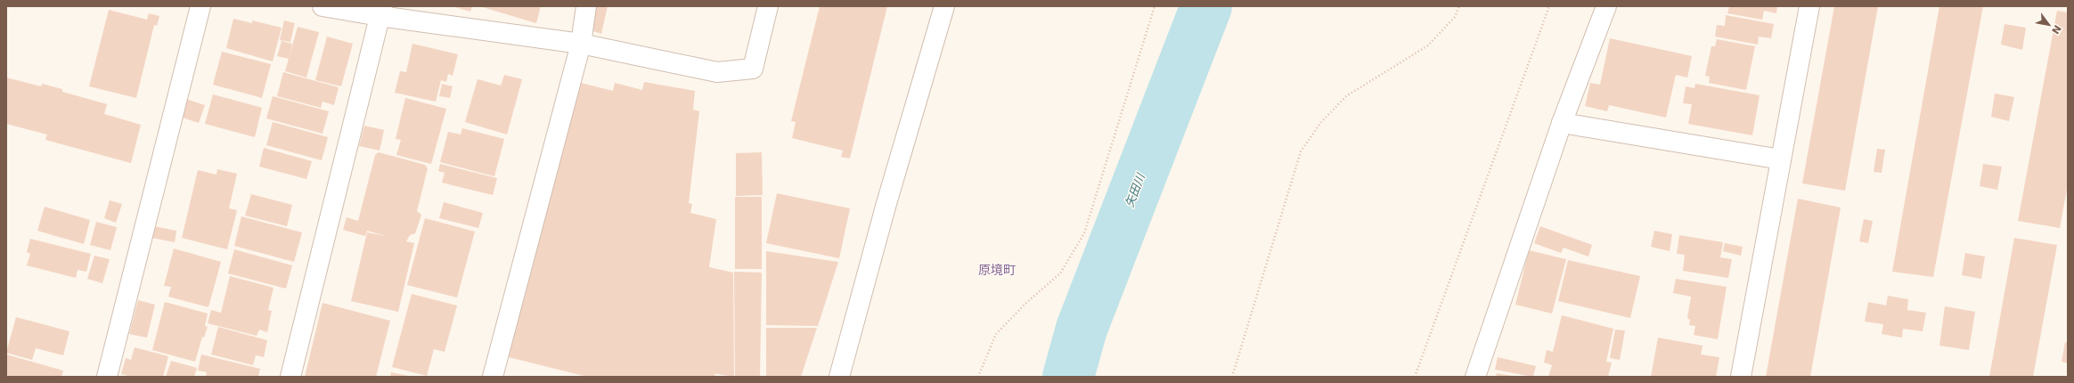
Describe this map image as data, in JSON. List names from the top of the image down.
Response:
{
  "districts": ["原境町"],
  "water": ["矢田川"],
  "north": "bottom right"
}
